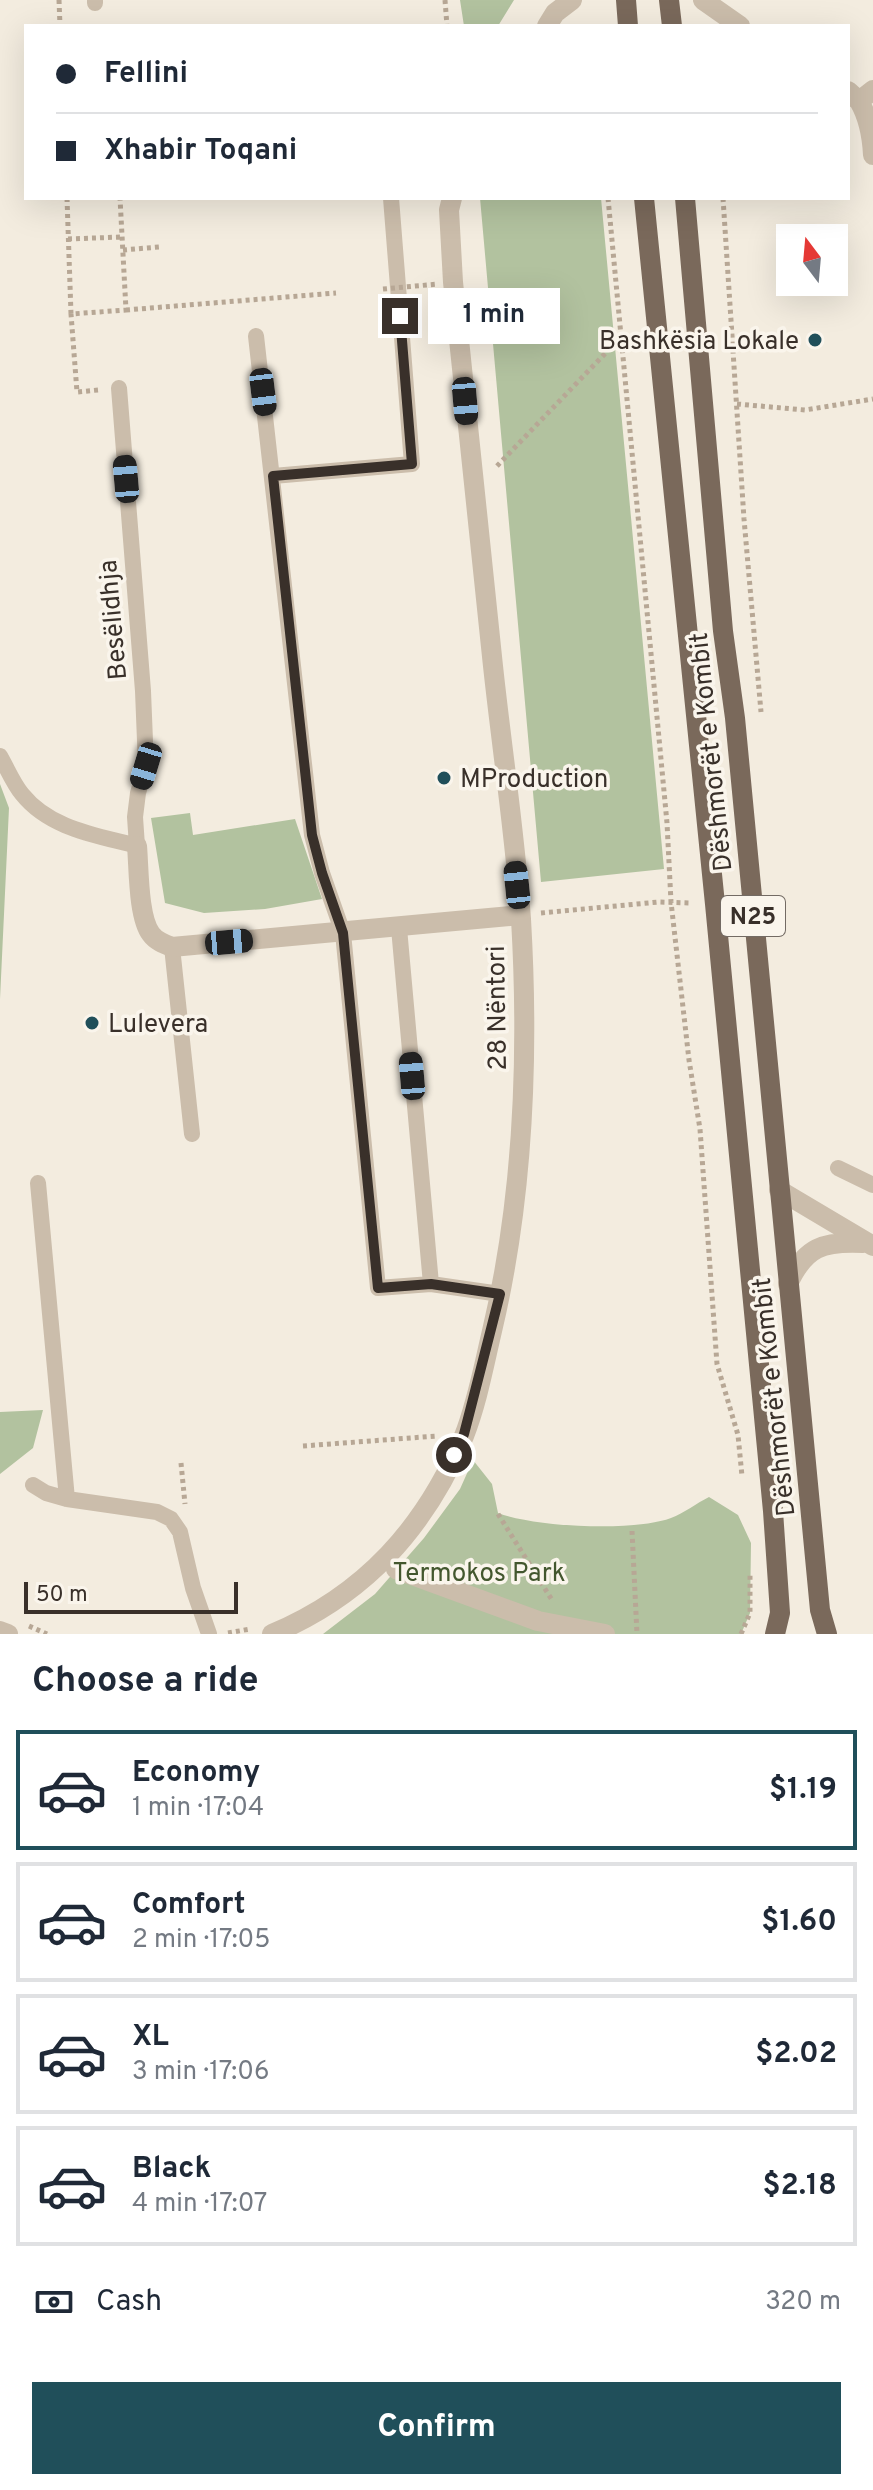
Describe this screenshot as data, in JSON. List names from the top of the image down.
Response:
{
  "streets": {
    "main road": ["Dëshmorët e Kombit", "N25"],
    "street": ["Besëlidhja", "28 Nëntori"]
  },
  "parks": ["Termokos Park"],
  "places": ["Bashkësia Lokale", "MProduction", "Lulevera"],
  "scale_bar": "50 m",
  "north": "top",
  "page": {
    "banner": ["Fellini", "Xhabir Toqani"],
    "bubble": "1 min",
    "scale": "50 m",
    "heading": "Choose a ride",
    "list": [
      {
        "name": "Economy",
        "note": "1 min · 17:04",
        "value": "$1.19"
      },
      {
        "name": "Comfort",
        "note": "2 min · 17:05",
        "value": "$1.60"
      },
      {
        "name": "XL",
        "note": "3 min · 17:06",
        "value": "$2.02"
      },
      {
        "name": "Black",
        "note": "4 min · 17:07",
        "value": "$2.18"
      }
    ],
    "pay": ["Cash", "320 m"],
    "buttons": "Confirm"
  }
}
